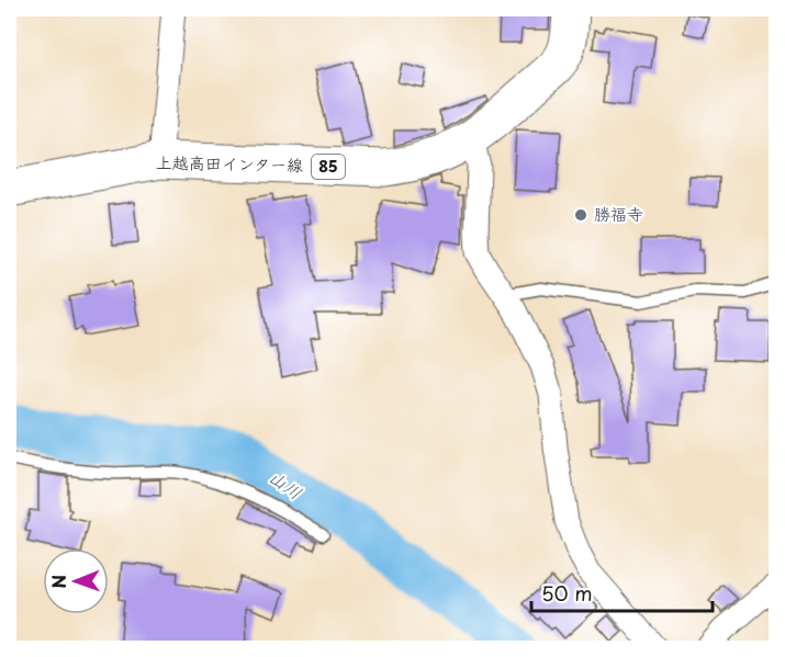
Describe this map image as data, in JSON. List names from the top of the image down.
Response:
{
  "streets": {
    "main road": ["上越高田インター線", "85"]
  },
  "water": ["山川"],
  "places": ["勝福寺"],
  "scale_bar": "50 m",
  "north": "left"
}
